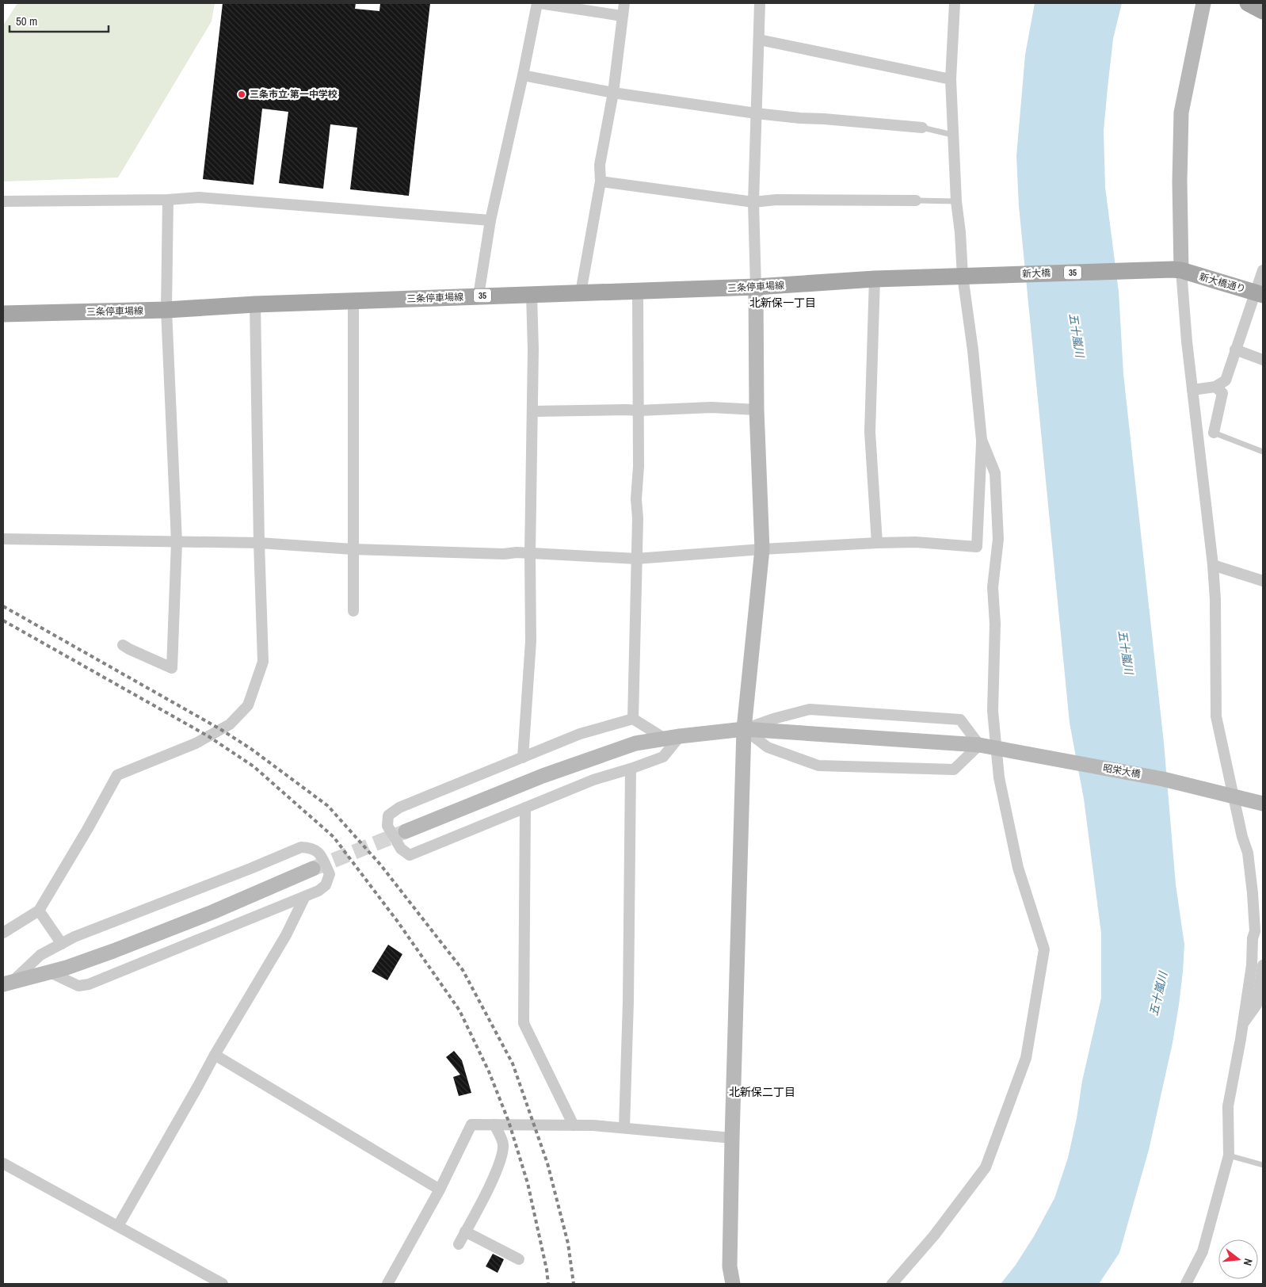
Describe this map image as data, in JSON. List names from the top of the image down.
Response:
{
  "streets": {
    "main road": [
      "35",
      "新大橋",
      "新大橋通り",
      "三条停車場線"
    ],
    "street": ["昭栄大橋"]
  },
  "crossings": [
    ["新大橋", "新大橋通り"],
    ["新大橋", "三条停車場線"]
  ],
  "districts": ["北新保一丁目", "北新保二丁目"],
  "water": ["五十嵐川"],
  "places": ["三条市立 第一中学校"],
  "scale_bar": "50 m",
  "north": "right"
}
